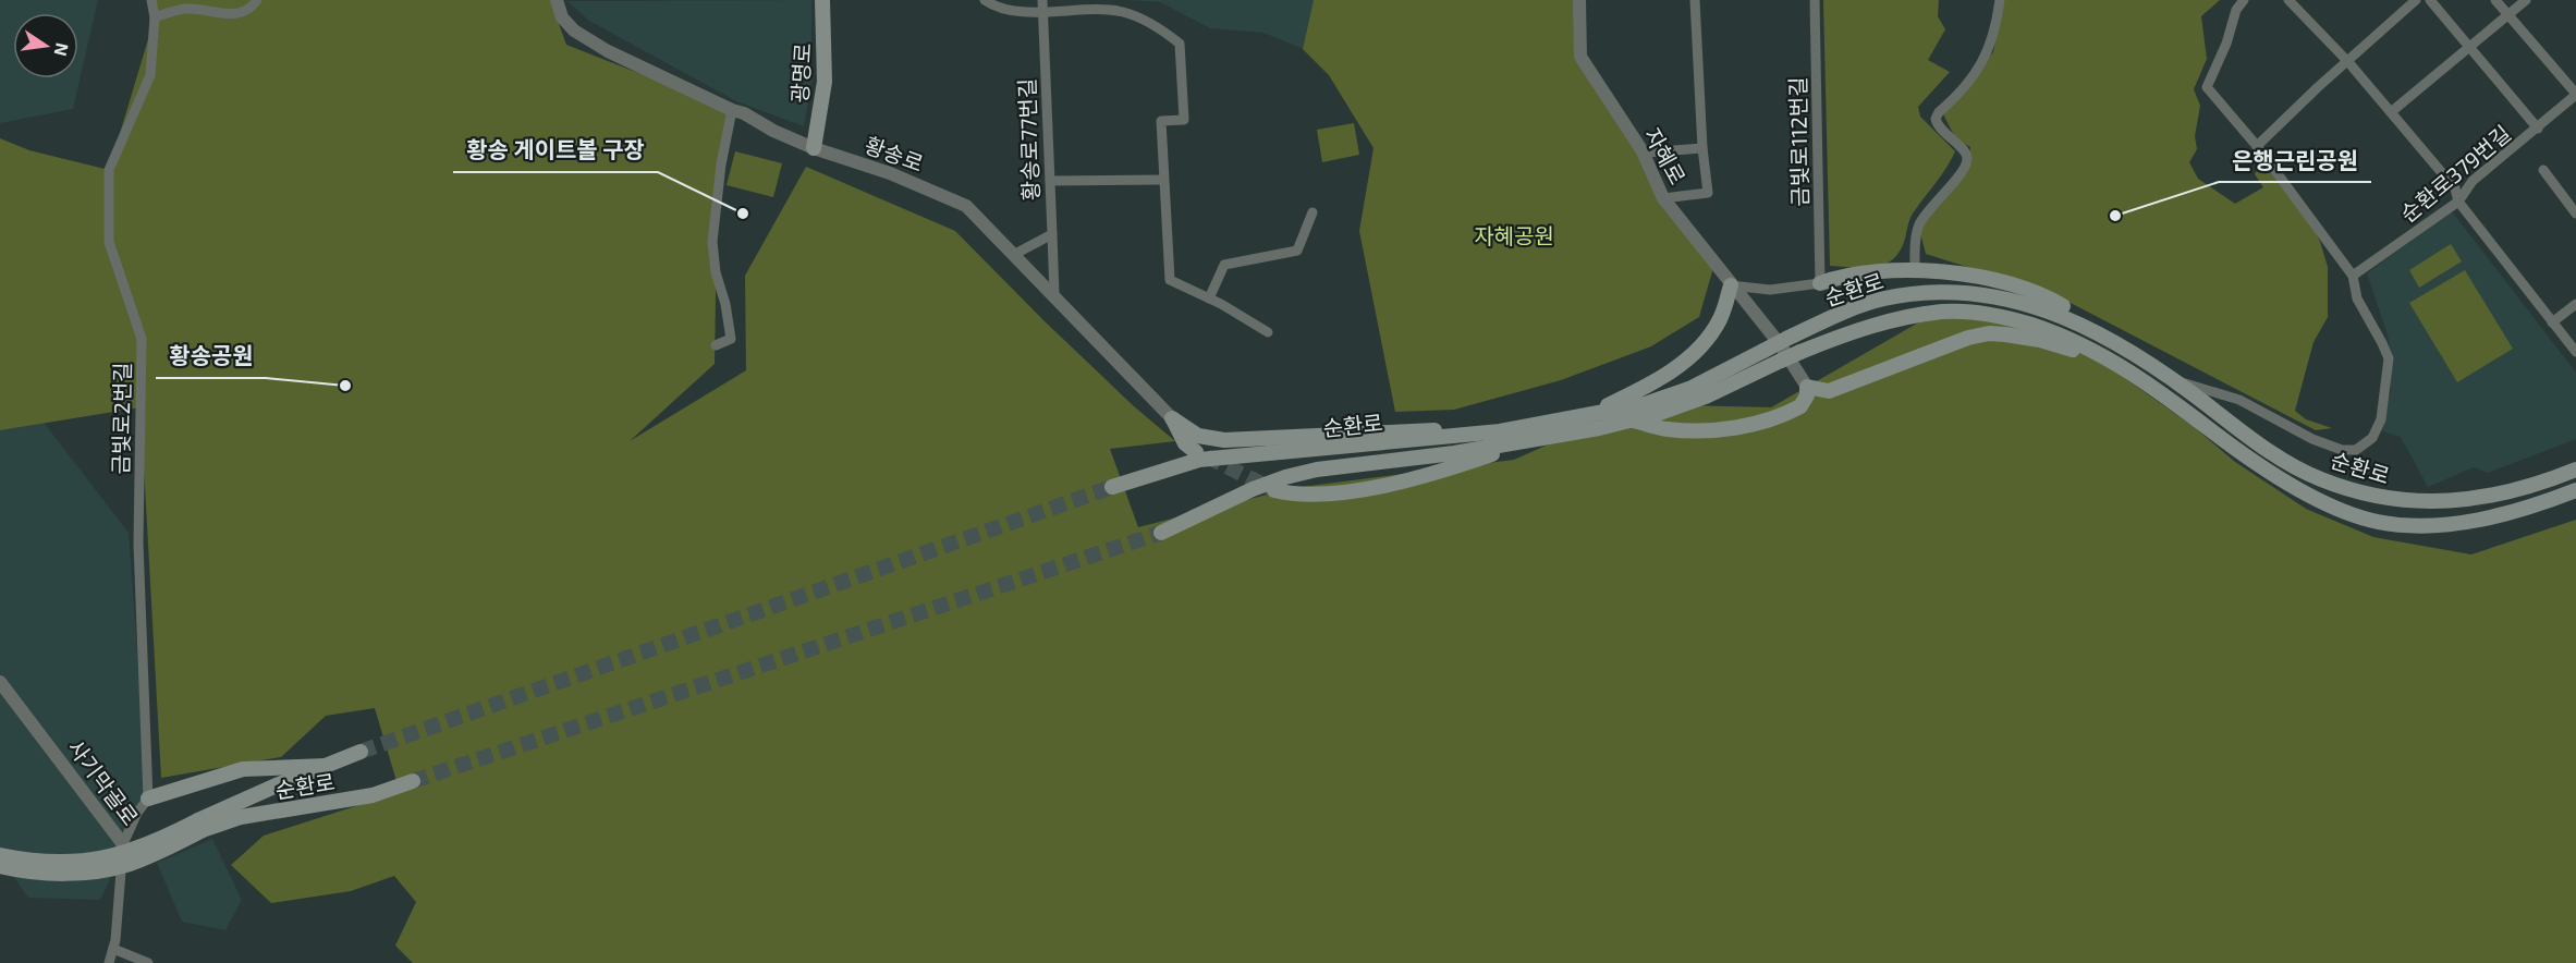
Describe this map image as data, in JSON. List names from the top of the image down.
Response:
{
  "streets": {
    "main road": ["광명로", "순환로"],
    "street": [
      "황송로77번길",
      "금빛로112번길",
      "황송로",
      "자혜로",
      "순환로379번길",
      "금빛로2번길",
      "사기막골로"
    ]
  },
  "crossings": [
    ["광명로", "황송로"],
    ["황송로77번길", "황송로"]
  ],
  "parks": ["자혜공원"],
  "places": ["황송 게이트볼 구장", "은행근린공원", "황송공원"],
  "north": "right"
}
